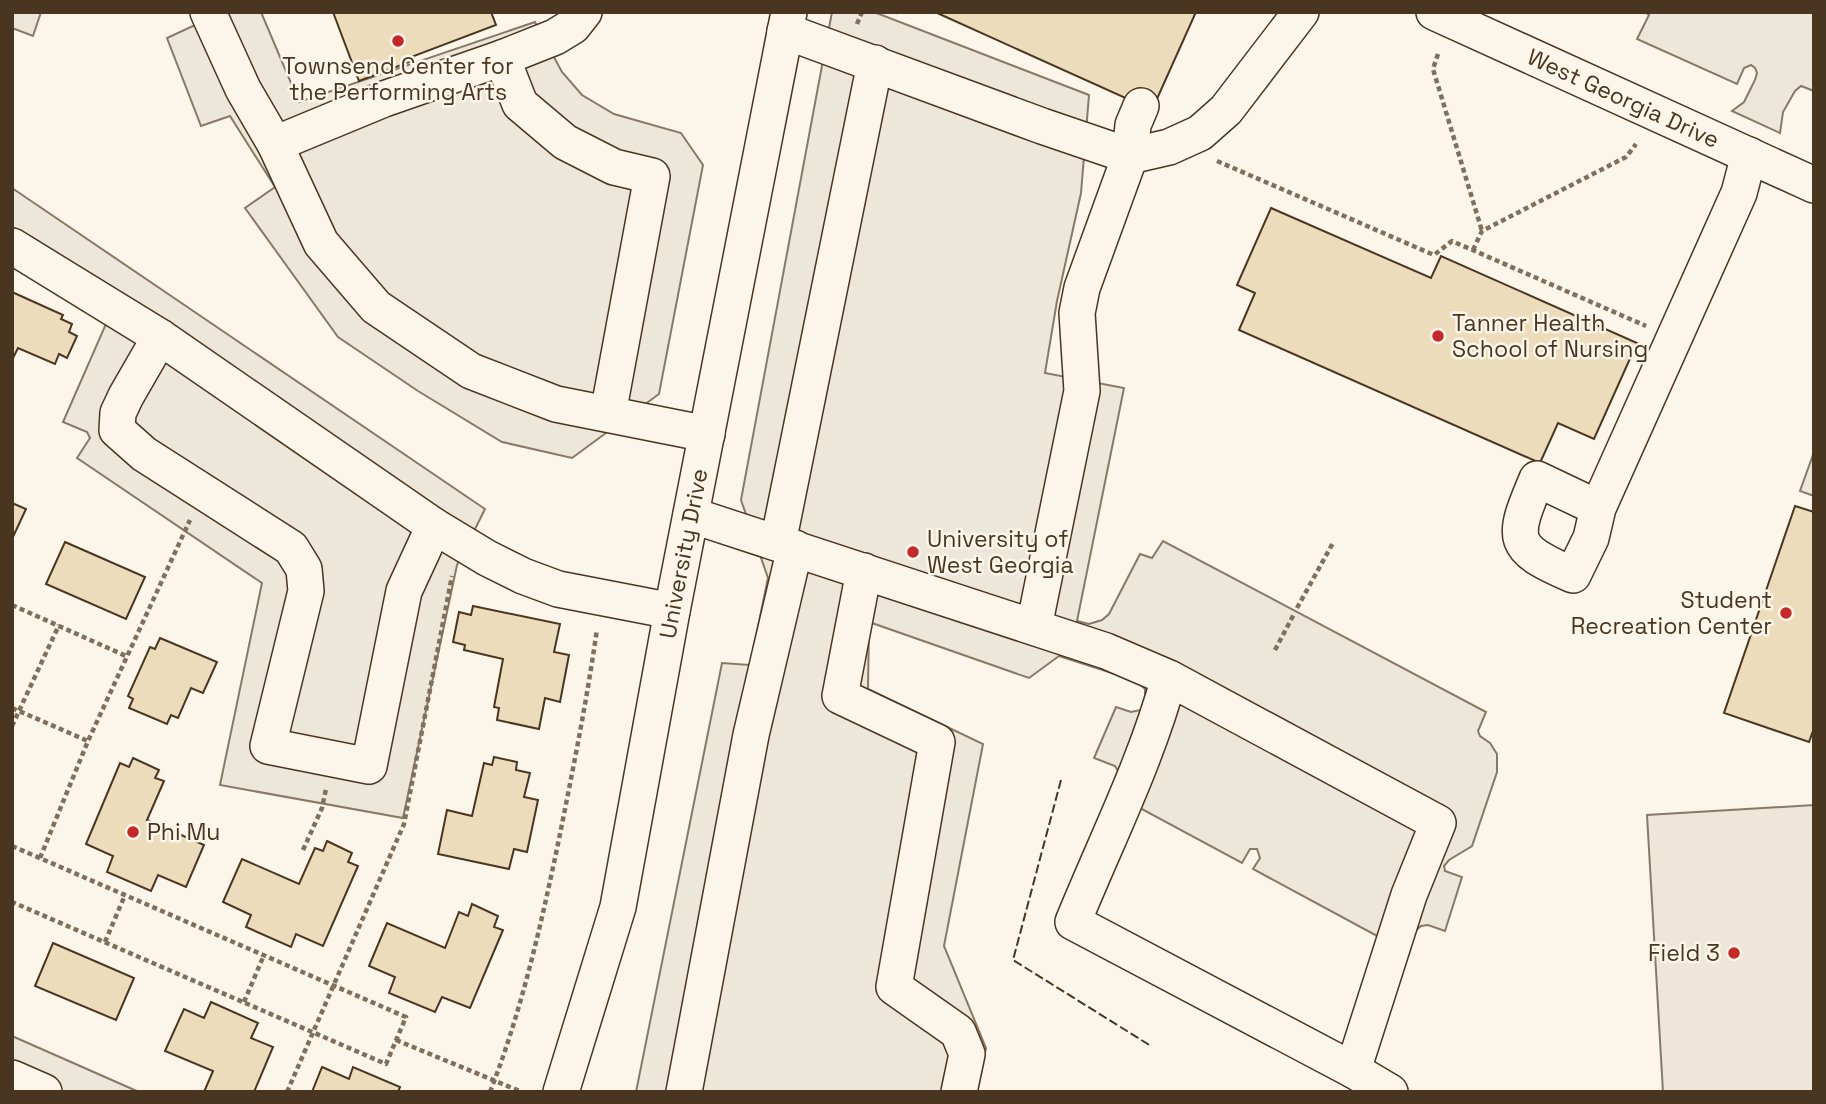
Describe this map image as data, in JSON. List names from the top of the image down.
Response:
{
  "streets": {
    "street": ["West Georgia Drive", "University Drive"]
  },
  "places": [
    "Townsend Center for the Performing Arts",
    "Tanner Health School of Nursing",
    "University of West Georgia",
    "Student Recreation Center",
    "Phi Mu",
    "Field 3"
  ]
}
